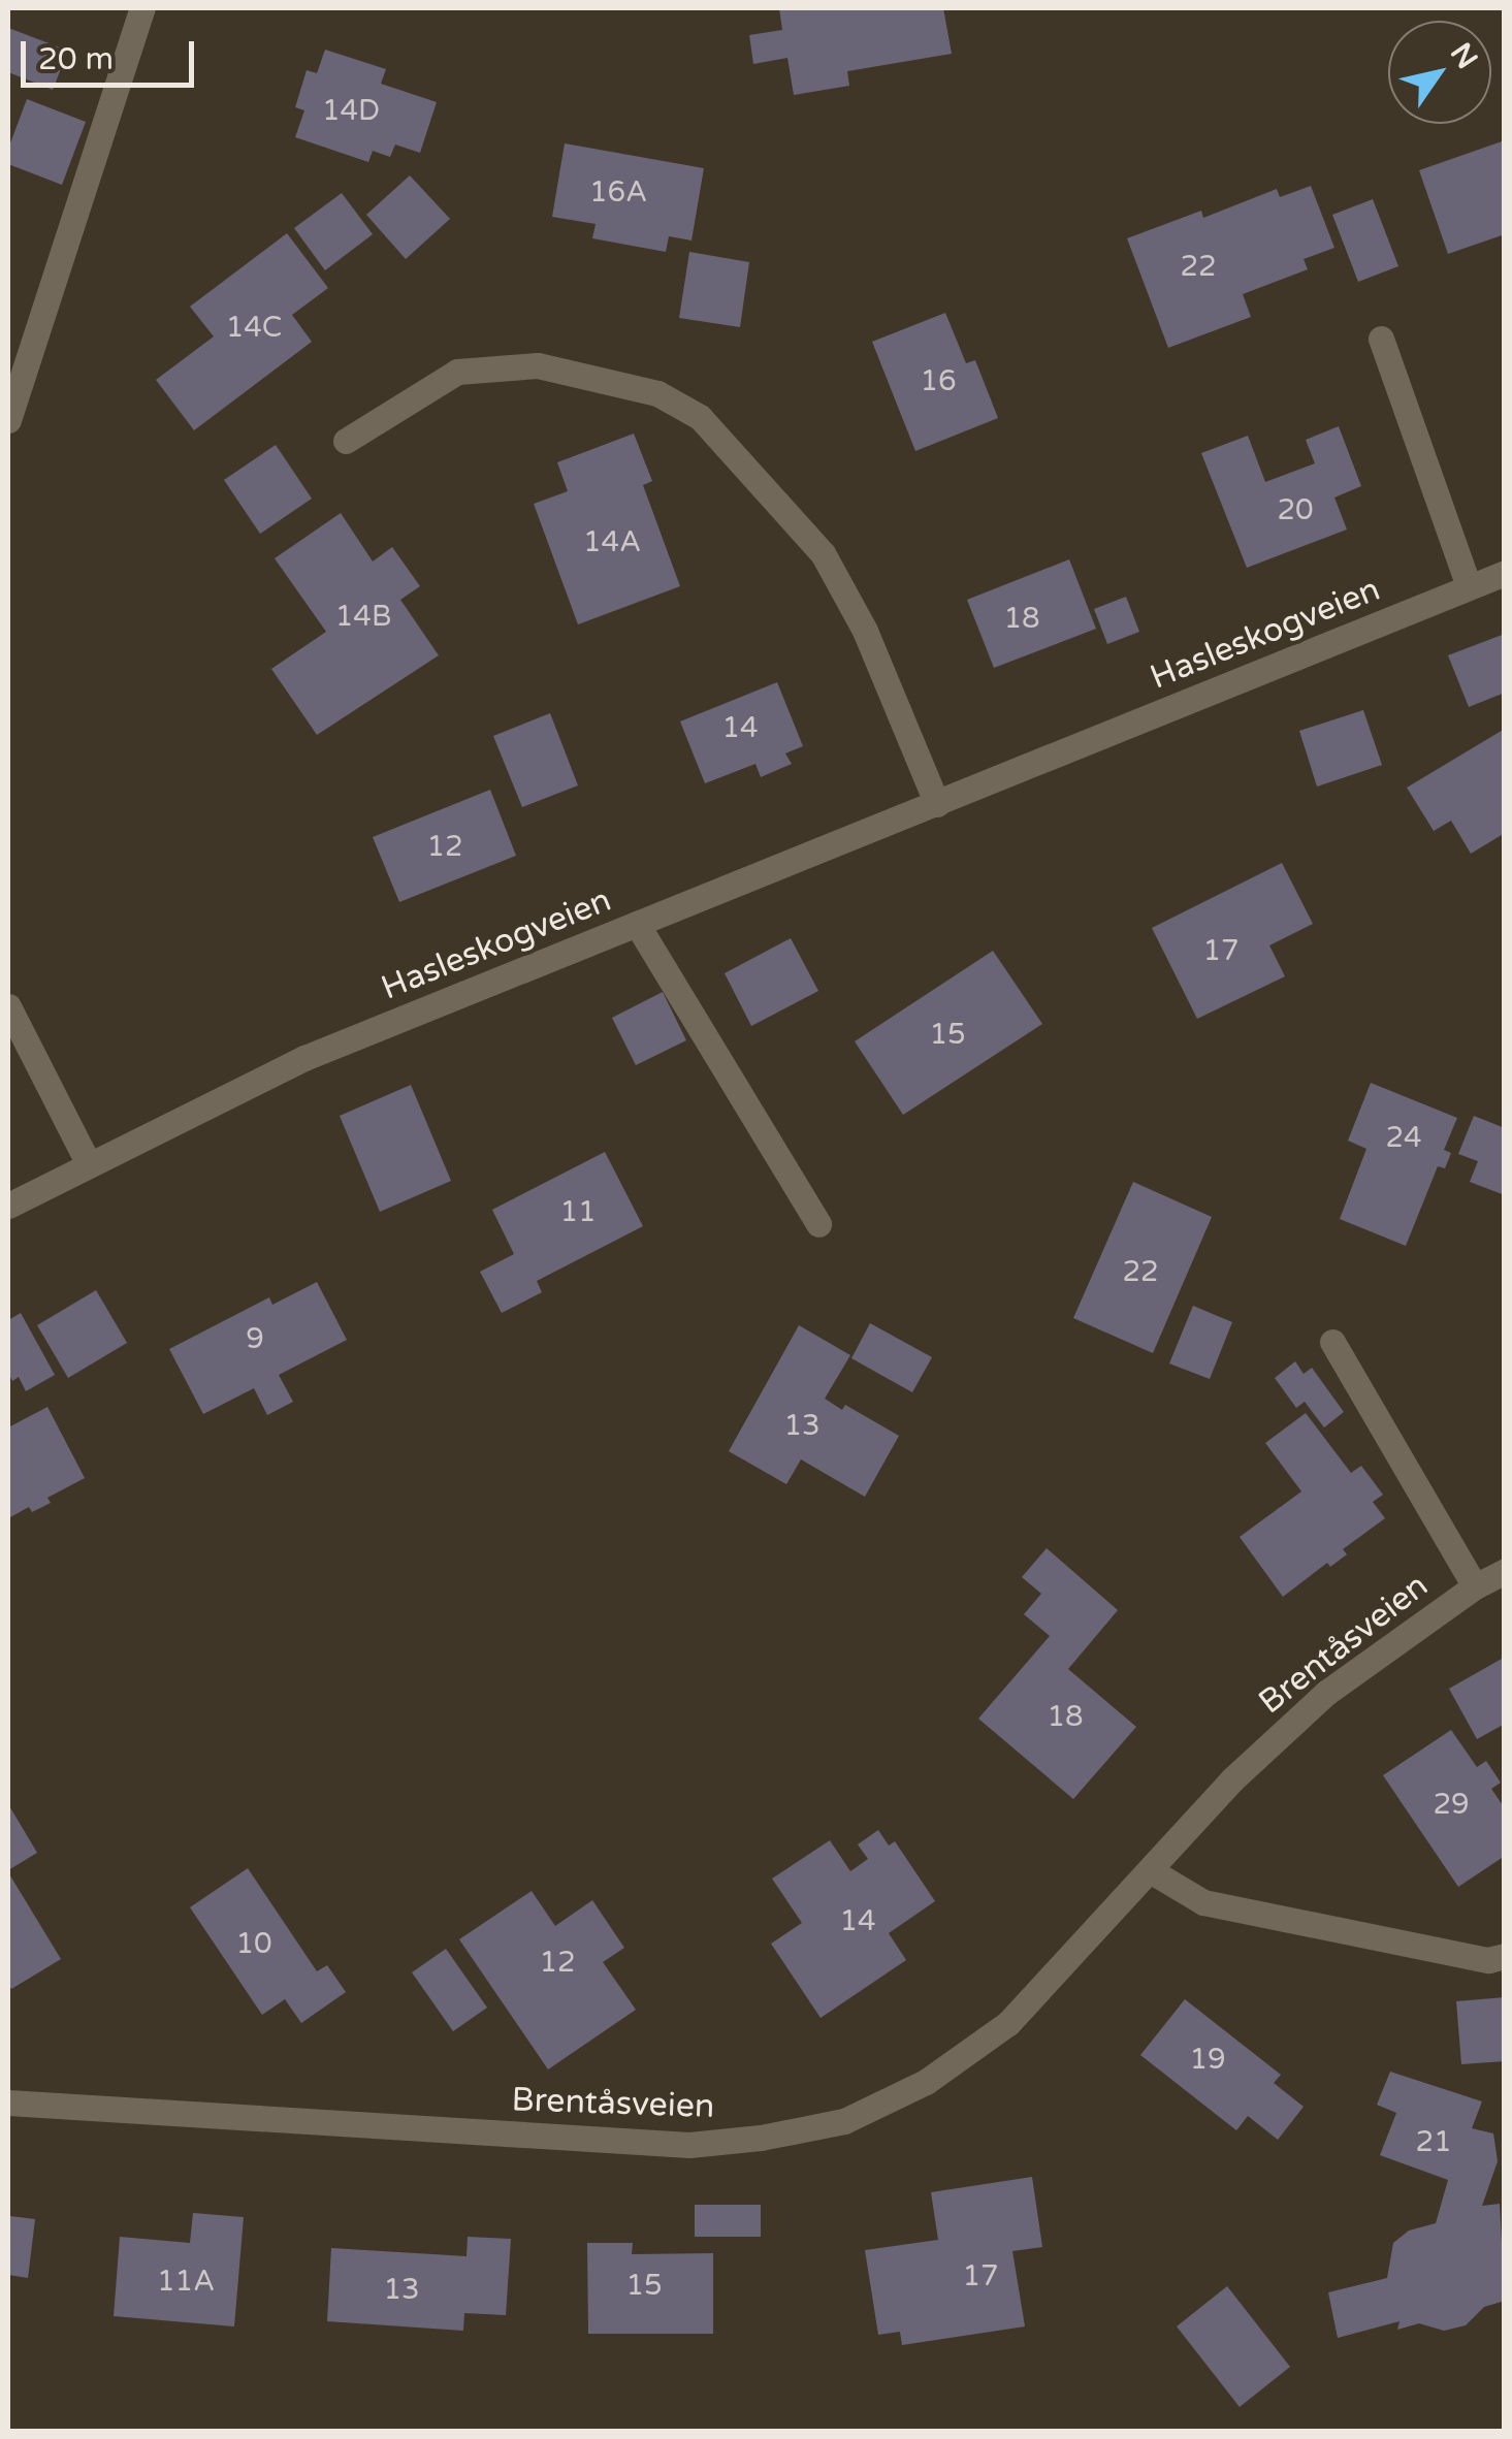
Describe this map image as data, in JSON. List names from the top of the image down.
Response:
{
  "streets": {
    "street": ["Hasleskogveien", "Brentåsveien"]
  },
  "house_numbers": [
    "14D",
    "16A",
    "22",
    "14C",
    "16",
    "20",
    "14A",
    "14B",
    "18",
    "14",
    "12",
    "17",
    "15",
    "24",
    "11",
    "22",
    "9",
    "13",
    "18",
    "29",
    "14",
    "10",
    "12",
    "19",
    "21",
    "17",
    "11A",
    "15",
    "13"
  ],
  "scale_bar": "20 m",
  "north": "top right"
}
